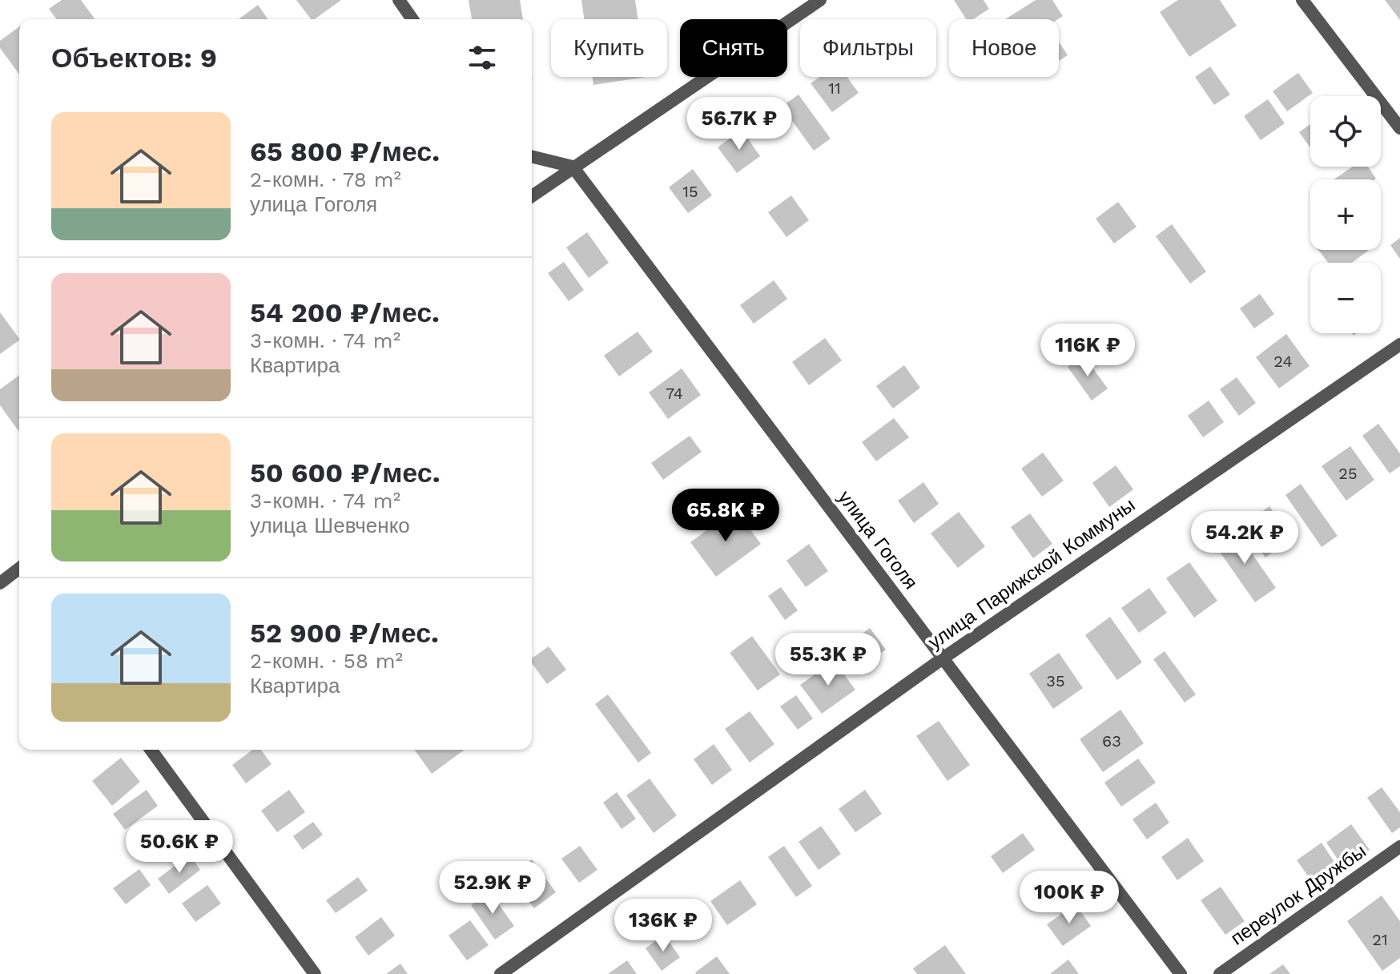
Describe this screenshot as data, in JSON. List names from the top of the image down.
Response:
{
  "streets": {
    "street": ["улица Гоголя", "улица Парижской Коммуны", "переулок Дружбы"]
  },
  "crossings": [
    ["улица Гоголя", "улица Парижской Коммуны"]
  ],
  "house_numbers": [
    "11",
    "15",
    "24",
    "74",
    "25",
    "35",
    "63",
    "21"
  ],
  "page": {
    "chip": [
      "Купить",
      "Снять",
      "Фильтры",
      "Новое"
    ],
    "heading": "Объектов: 9",
    "map_buttons": ["+", "−"],
    "list": [
      {
        "name": "65 800 ₽/мес.",
        "note": "2-комн. · 78 m² · улица Гоголя"
      },
      {
        "name": "54 200 ₽/мес.",
        "note": "3-комн. · 74 m² · Квартира"
      },
      {
        "name": "50 600 ₽/мес.",
        "note": "3-комн. · 74 m² · улица Шевченко"
      },
      {
        "name": "52 900 ₽/мес.",
        "note": "2-комн. · 58 m² · Квартира"
      }
    ],
    "price": [
      "56.7K ₽",
      "116K ₽",
      "65.8K ₽",
      "54.2K ₽",
      "55.3K ₽",
      "50.6K ₽",
      "52.9K ₽",
      "100K ₽",
      "136K ₽"
    ]
  }
}
